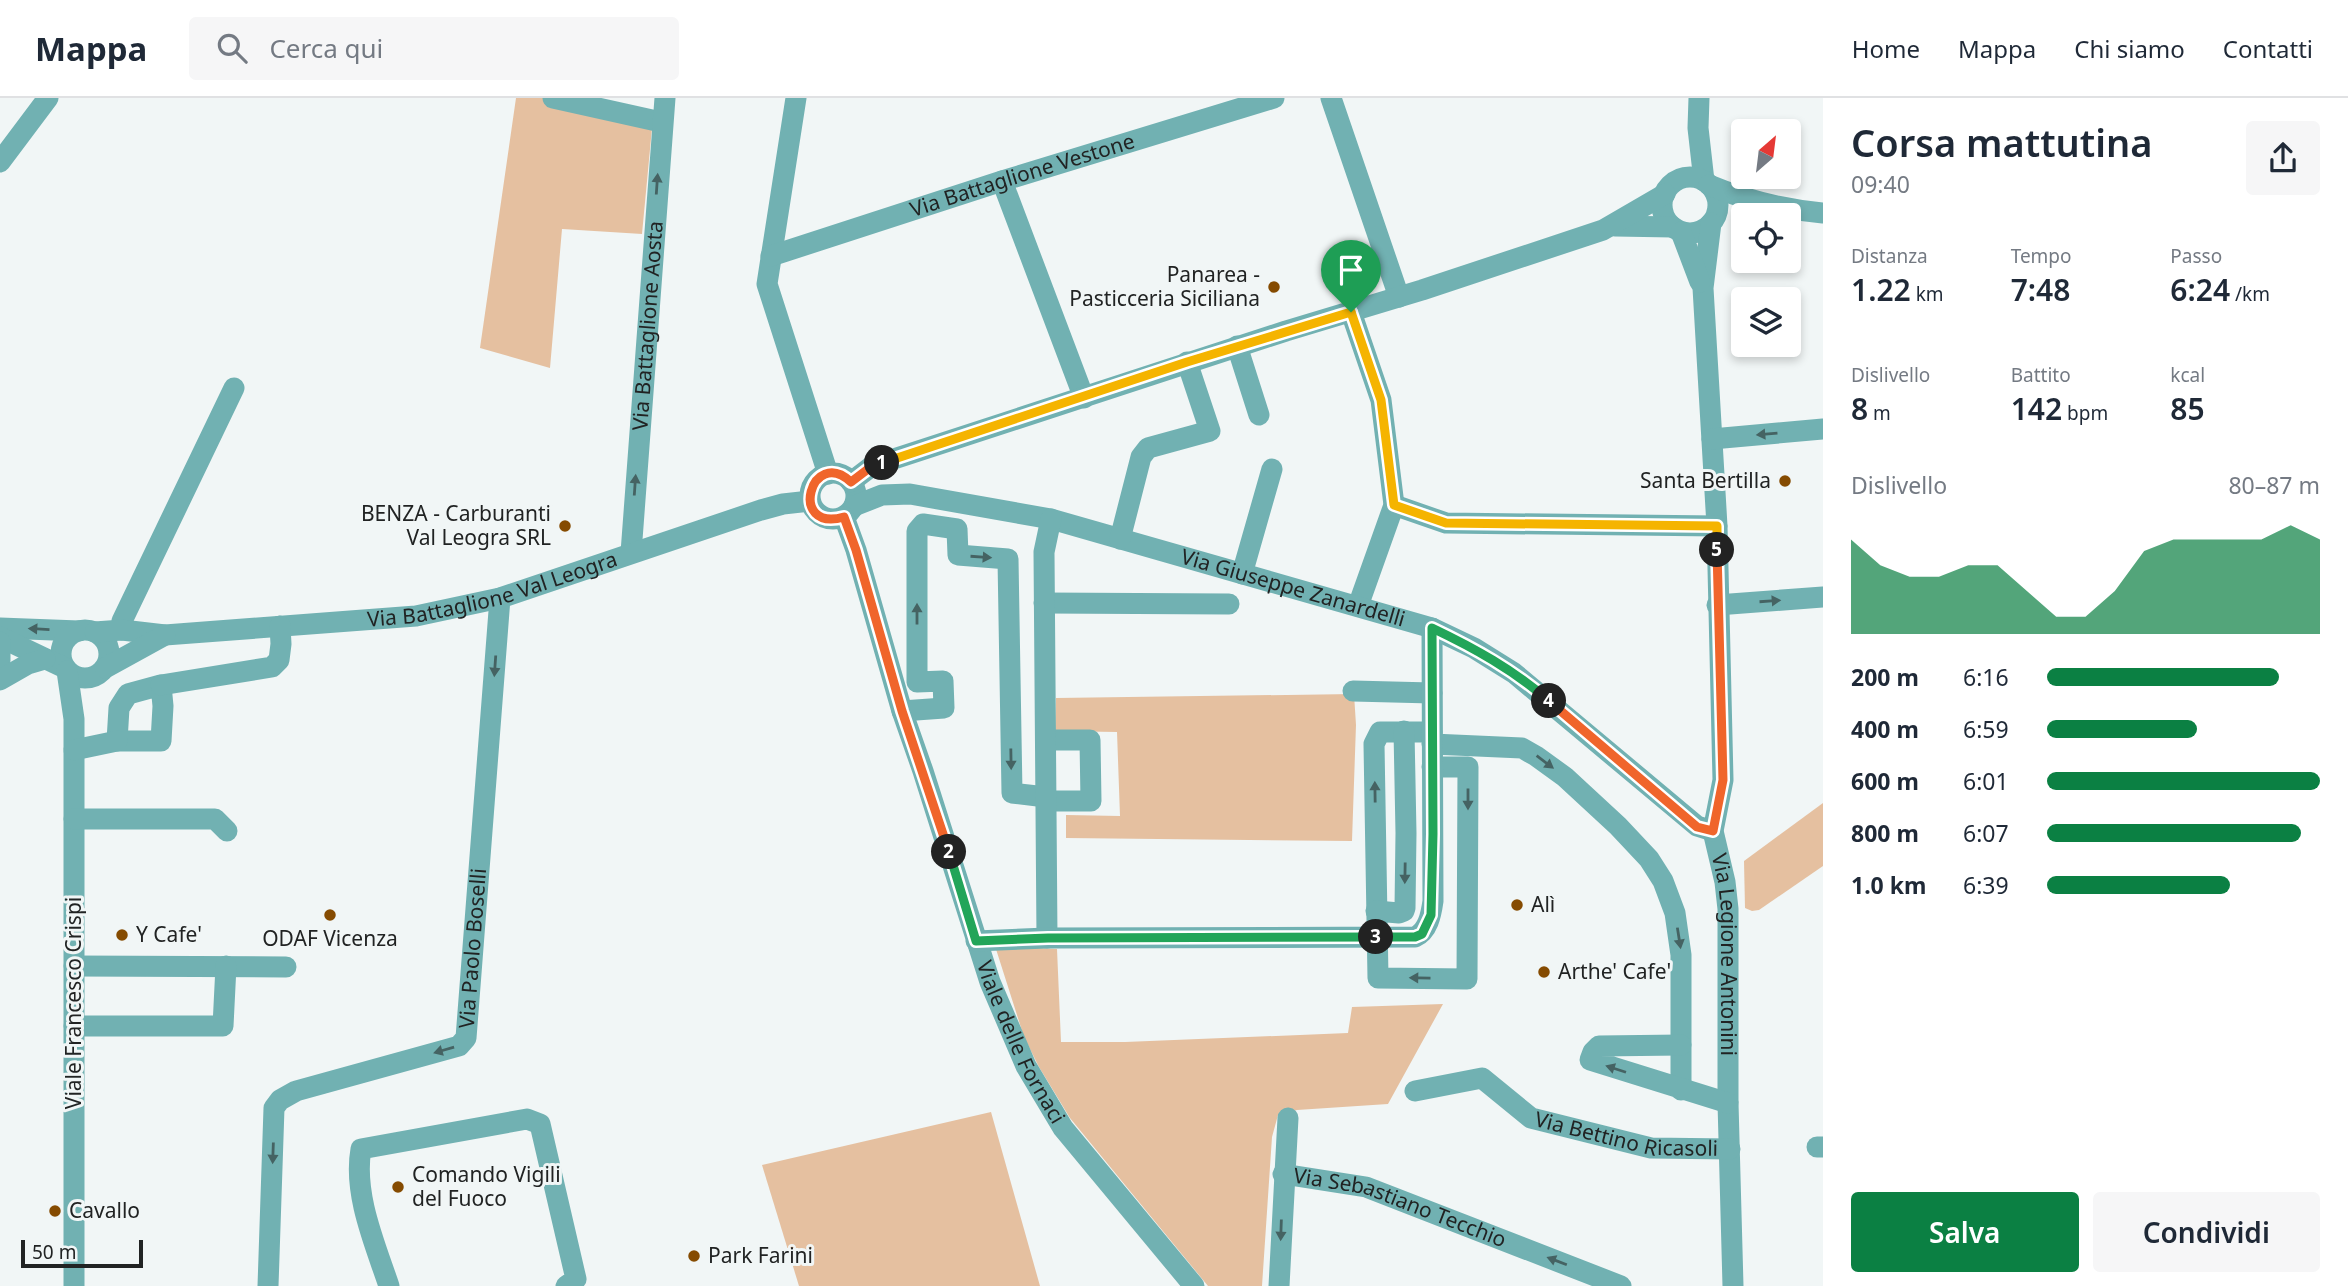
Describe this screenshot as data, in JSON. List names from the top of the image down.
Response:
{
  "streets": {
    "street": [
      "Via Battaglione Vestone",
      "Via Battaglione Aosta",
      "Via Battaglione Val Leogra",
      "Via Giuseppe Zanardelli",
      "Via Paolo Boselli",
      "Via Legione Antonini",
      "Viale Francesco Crispi",
      "Viale delle Fornaci",
      "Via Bettino Ricasoli",
      "Via Sebastiano Tecchio"
    ]
  },
  "crossings": [
    ["Via Battaglione Aosta", "Via Battaglione Val Leogra"],
    ["Via Battaglione Val Leogra", "Via Giuseppe Zanardelli"],
    ["Via Battaglione Val Leogra", "Via Paolo Boselli"],
    ["Via Battaglione Val Leogra", "Viale Francesco Crispi"],
    ["Via Battaglione Val Leogra", "Viale delle Fornaci"],
    ["Via Giuseppe Zanardelli", "Via Legione Antonini"],
    ["Via Giuseppe Zanardelli", "Viale delle Fornaci"],
    ["Via Legione Antonini", "Via Bettino Ricasoli"]
  ],
  "one_way": ["Via Paolo Boselli"],
  "places": [
    "Panarea - Pasticceria Siciliana",
    "Santa Bertilla",
    "BENZA - Carburanti Val Leogra SRL",
    "Alì",
    "ODAF Vicenza",
    "Y Cafe'",
    "Arthe' Cafe'",
    "Comando Vigili del Fuoco",
    "Cavallo",
    "Park Farini"
  ],
  "scale_bar": "50 m",
  "north": "top right",
  "page": {
    "header": "Mappa",
    "search": "Cerca qui",
    "nav": [
      "Home",
      "Mappa",
      "Chi siamo",
      "Contatti"
    ],
    "heading": ["Corsa mattutina", "09:40"],
    "stats": [
      ["Distanza", "1.22 km"],
      ["Tempo", "7:48"],
      ["Passo", "6:24 /km"],
      ["Dislivello", "8 m"],
      ["Battito", "142 bpm"],
      ["kcal", "85"]
    ],
    "pins": [
      "1",
      "5",
      "4",
      "2",
      "3"
    ],
    "chart": ["Dislivello", "80–87 m"],
    "list": [
      {
        "name": "200 m",
        "note": "6:16"
      },
      {
        "name": "400 m",
        "note": "6:59"
      },
      {
        "name": "600 m",
        "note": "6:01"
      },
      {
        "name": "800 m",
        "note": "6:07"
      },
      {
        "name": "1.0 km",
        "note": "6:39"
      }
    ],
    "buttons": ["Salva", "Condividi"],
    "scale": "50 m"
  }
}
